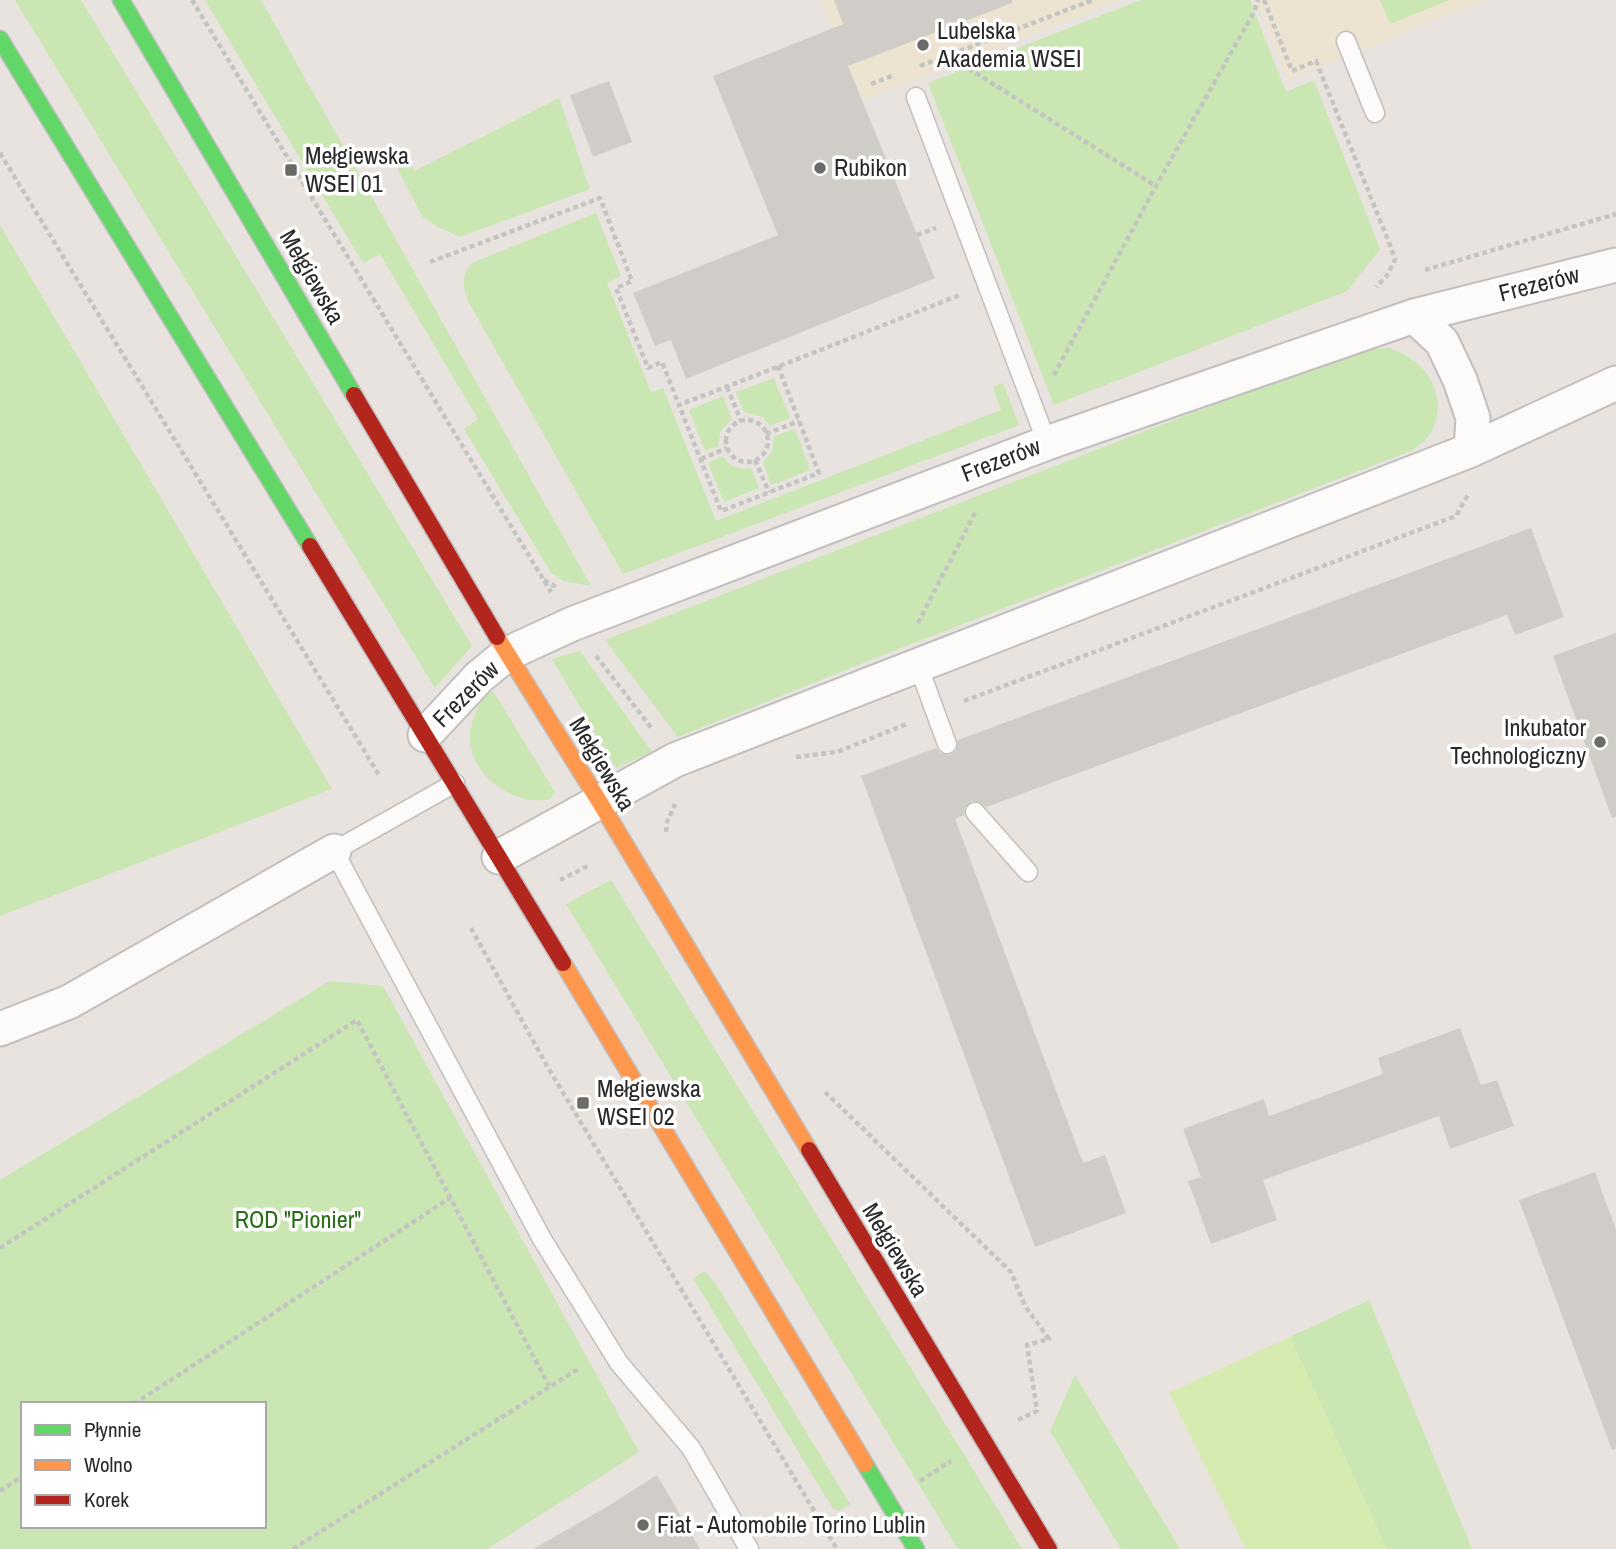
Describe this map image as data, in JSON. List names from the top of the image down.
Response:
{
  "streets": {
    "main road": ["Mełgiewska"],
    "street": ["Frezerów"]
  },
  "crossings": [
    ["Mełgiewska", "Frezerów"]
  ],
  "parks": ["ROD \"Pionier\""],
  "places": {
    "other": [
      "Lubelska Akademia WSEI",
      "Rubikon",
      "Inkubator Technologiczny",
      "Fiat - Automobile Torino Lublin"
    ],
    "transit": ["Mełgiewska WSEI 01", "Mełgiewska WSEI 02"]
  },
  "legend": ["Płynnie", "Wolno", "Korek"]
}
